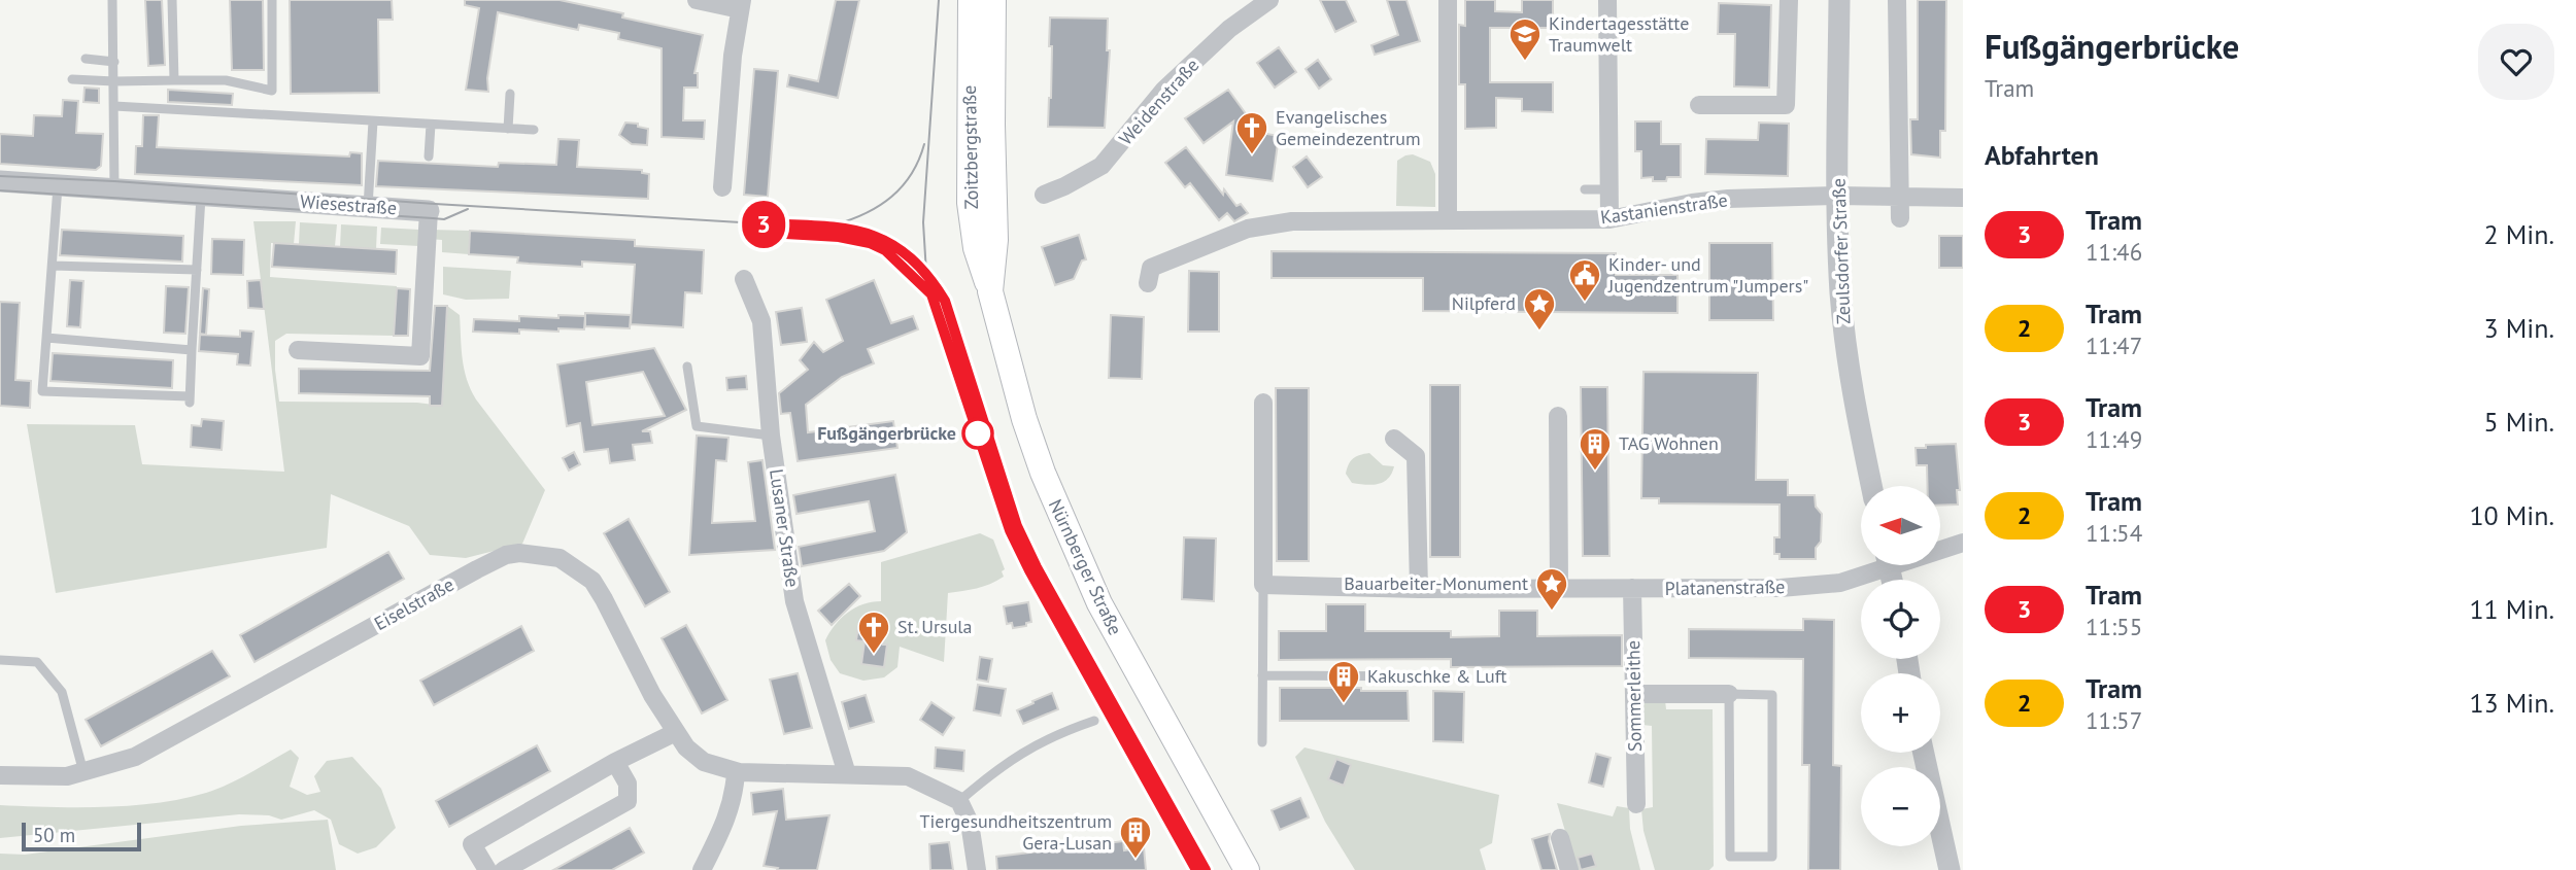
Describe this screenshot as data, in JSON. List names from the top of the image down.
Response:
{
  "streets": {
    "main road": ["Zoitzbergstraße", "Nürnberger Straße"],
    "street": [
      "Weidenstraße",
      "Wiesestraße",
      "Kastanienstraße",
      "Zeulsdorfer Straße",
      "Lusaner Straße",
      "Platanenstraße",
      "Eiselstraße",
      "Sommerleithe"
    ]
  },
  "crossings": [
    ["Zoitzbergstraße", "Nürnberger Straße"],
    ["Kastanienstraße", "Zeulsdorfer Straße"],
    ["Platanenstraße", "Sommerleithe"]
  ],
  "places": {
    "school or university": ["Kindertagesstätte Traumwelt"],
    "church": ["Evangelisches Gemeindezentrum", "St. Ursula"],
    "public building": ["Kinder- und Jugendzentrum \"Jumpers\""],
    "place": ["Nilpferd", "Bauarbeiter-Monument"],
    "other": ["Fußgängerbrücke"],
    "building": ["TAG Wohnen", "Kakuschke & Luft", "Tiergesundheitszentrum Gera-Lusan"]
  },
  "lines": ["tram line 3"],
  "scale_bar": "50 m",
  "north": "left",
  "page": {
    "on_map": "3",
    "heading": [
      ["Fußgängerbrücke", "Tram"],
      "Abfahrten"
    ],
    "list": [
      {
        "mark": "3",
        "name": "Tram",
        "note": "11:46",
        "value": "2 Min."
      },
      {
        "mark": "2",
        "name": "Tram",
        "note": "11:47",
        "value": "3 Min."
      },
      {
        "mark": "3",
        "name": "Tram",
        "note": "11:49",
        "value": "5 Min."
      },
      {
        "mark": "2",
        "name": "Tram",
        "note": "11:54",
        "value": "10 Min."
      },
      {
        "mark": "3",
        "name": "Tram",
        "note": "11:55",
        "value": "11 Min."
      },
      {
        "mark": "2",
        "name": "Tram",
        "note": "11:57",
        "value": "13 Min."
      }
    ],
    "map_buttons": ["+", "−"],
    "scale": "50 m"
  }
}
